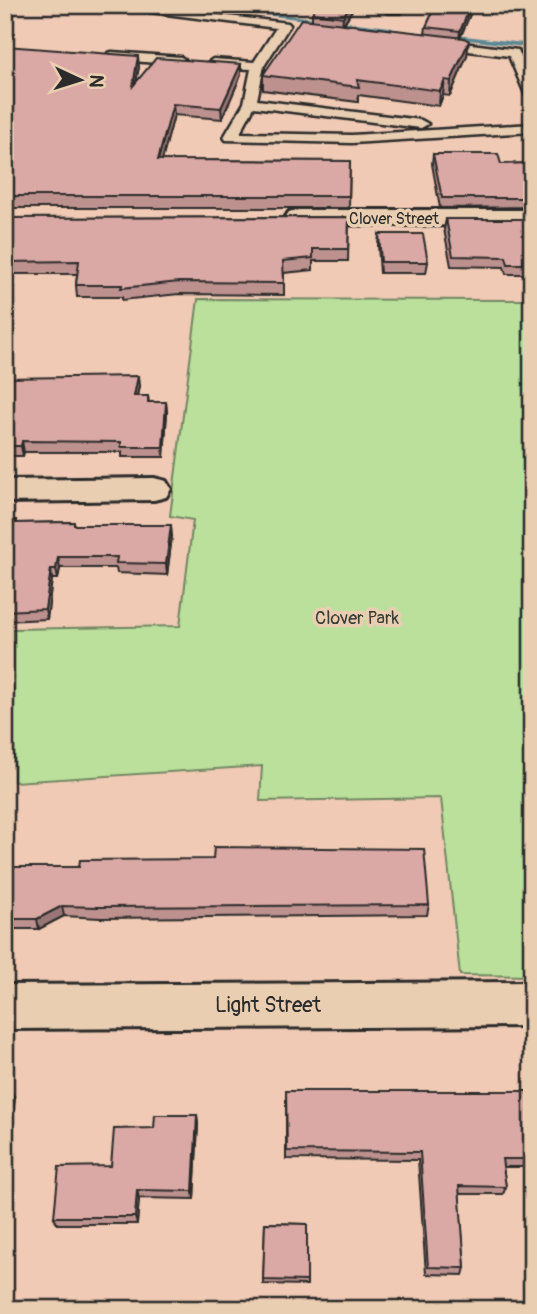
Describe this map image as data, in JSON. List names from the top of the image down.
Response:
{
  "streets": {
    "street": ["Clover Street", "Light Street"]
  },
  "parks": ["Clover Park"],
  "north": "right"
}
